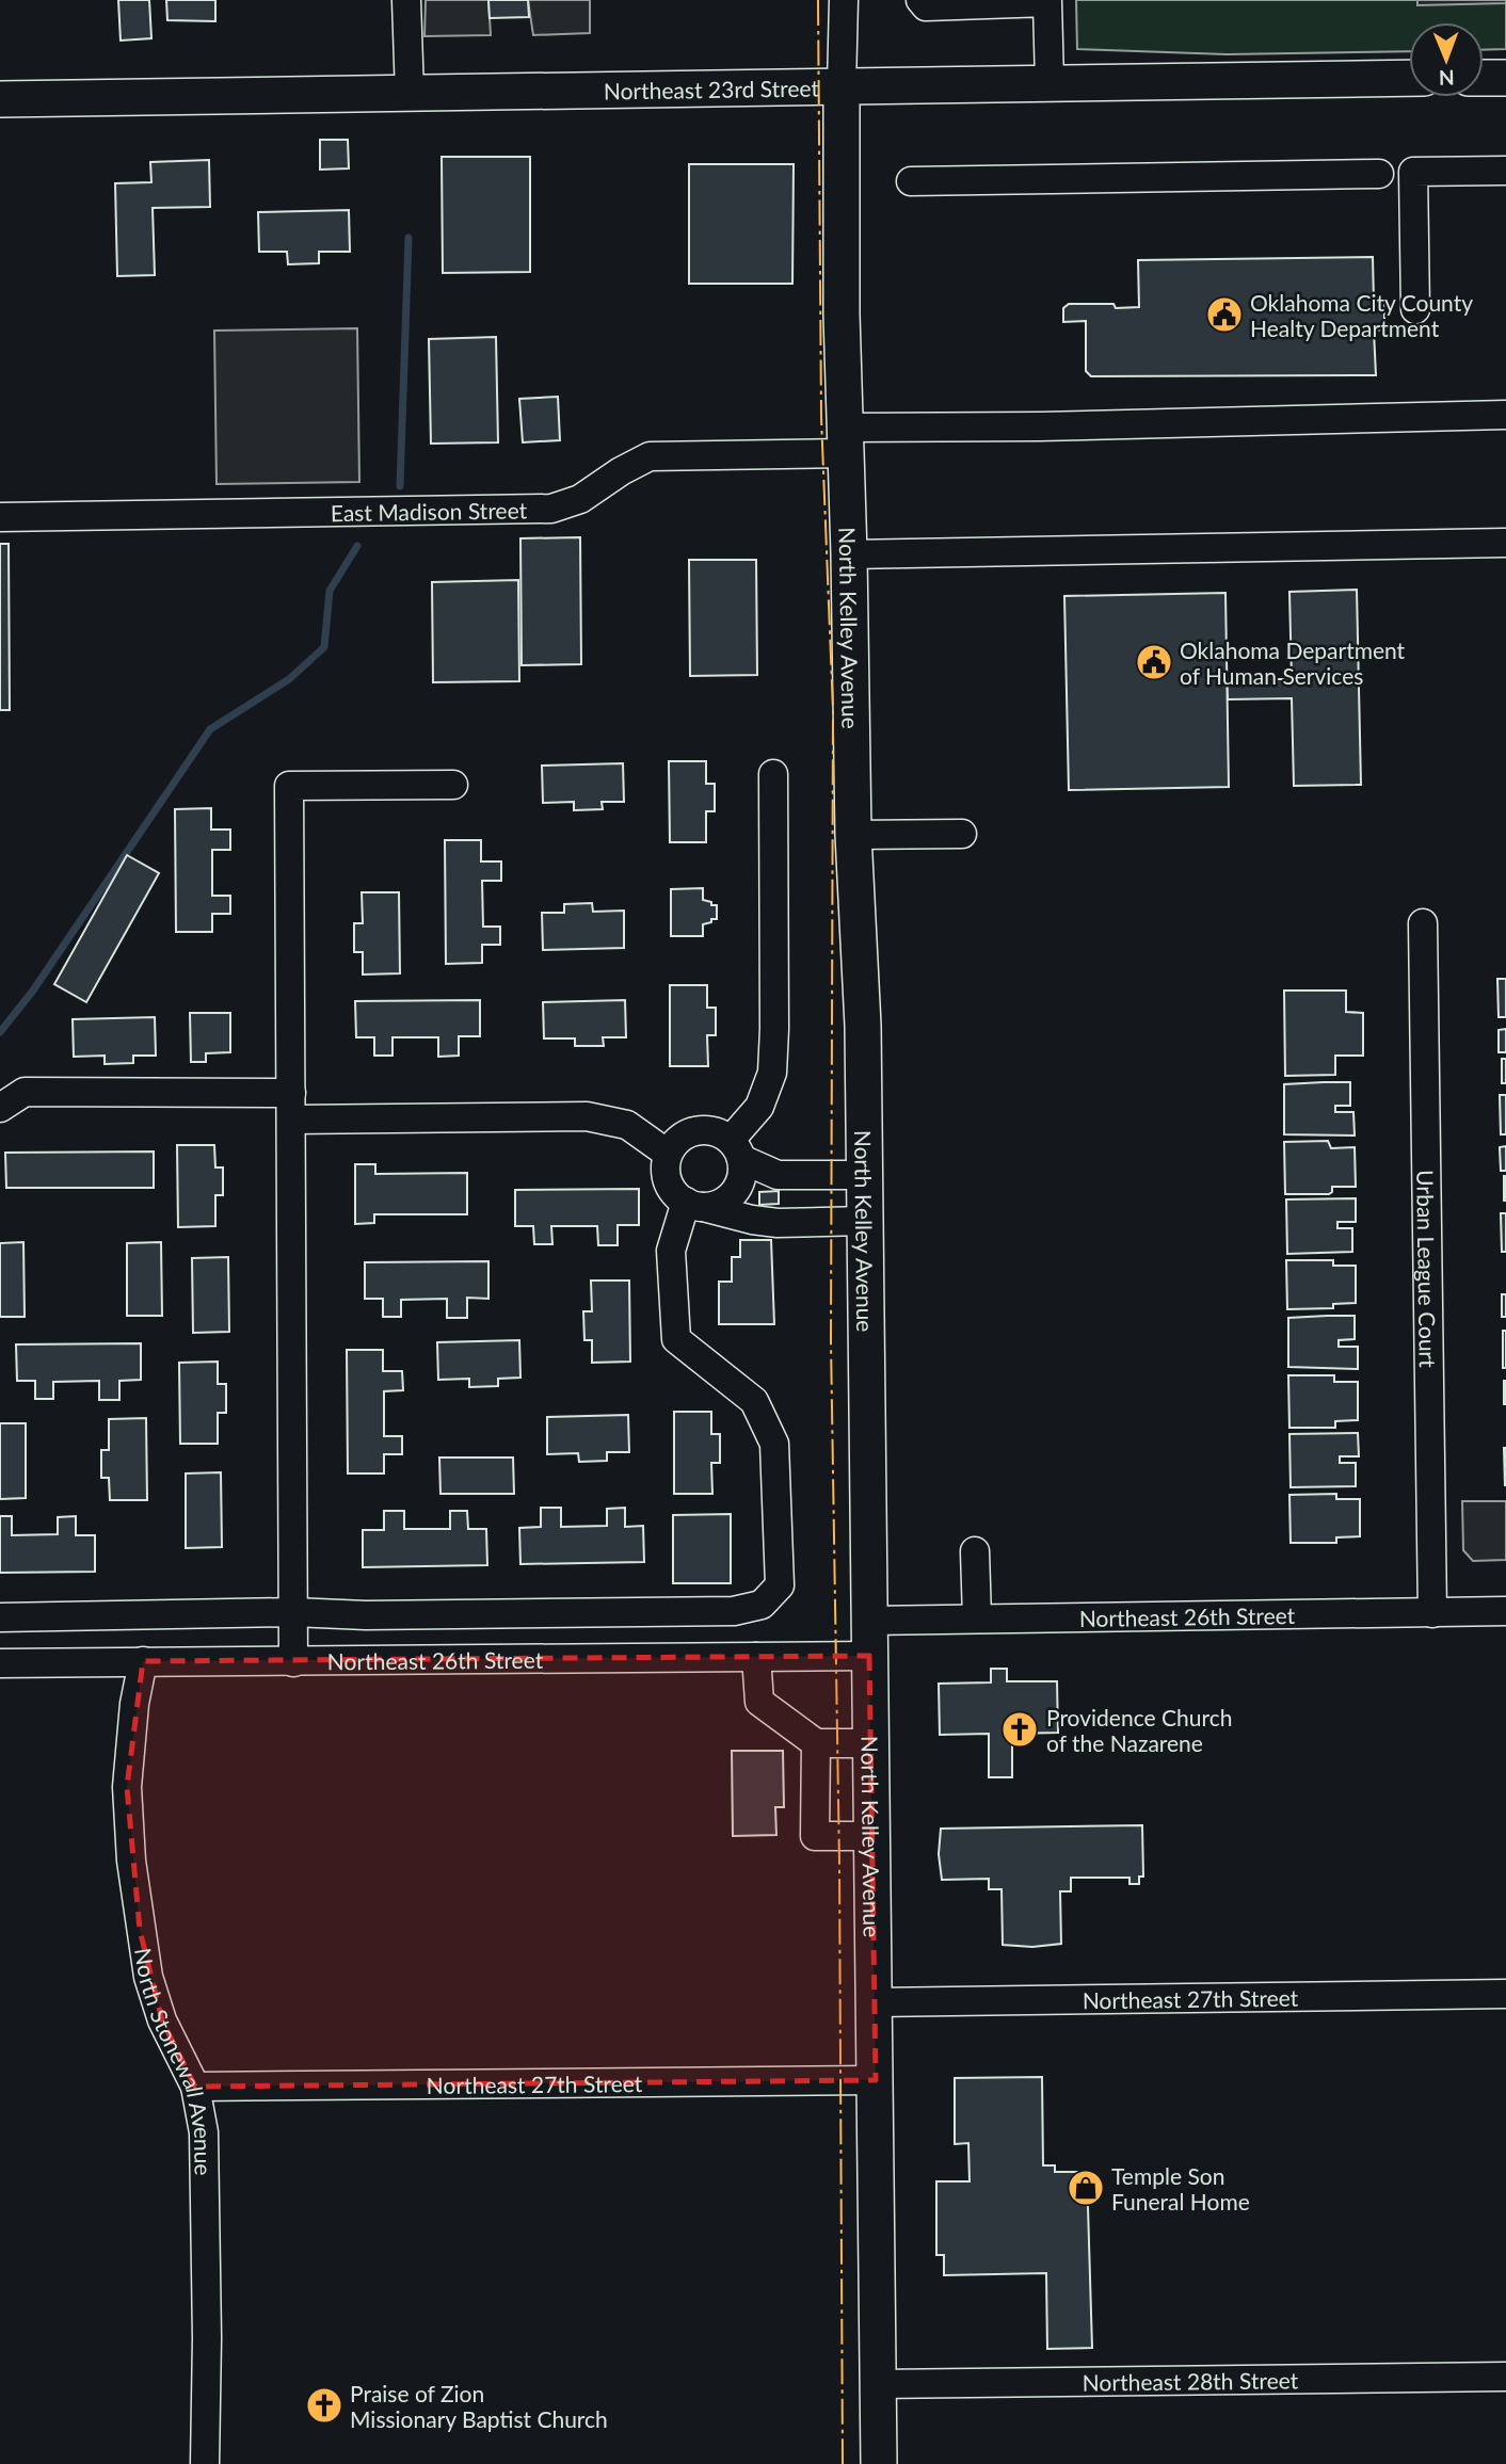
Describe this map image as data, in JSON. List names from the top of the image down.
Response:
{
  "streets": {
    "main road": ["Northeast 23rd Street", "North Kelley Avenue"],
    "street": [
      "East Madison Street",
      "Urban League Court",
      "Northeast 26th Street",
      "Northeast 27th Street",
      "North Stonewall Avenue",
      "Northeast 28th Street"
    ]
  },
  "crossings": [
    ["Northeast 23rd Street", "North Kelley Avenue"],
    ["East Madison Street", "North Kelley Avenue"],
    ["North Kelley Avenue", "Northeast 26th Street"],
    ["North Kelley Avenue", "Northeast 27th Street"],
    ["North Kelley Avenue", "Northeast 28th Street"],
    ["Urban League Court", "Northeast 26th Street"],
    ["Northeast 26th Street", "North Stonewall Avenue"],
    ["Northeast 27th Street", "North Stonewall Avenue"]
  ],
  "places": {
    "public building": ["Oklahoma City County Healty Department", "Oklahoma Department of Human Services"],
    "church": ["Providence Church of the Nazarene", "Praise of Zion Missionary Baptist Church"],
    "shop": ["Temple Son Funeral Home"]
  },
  "north": "bottom"
}
